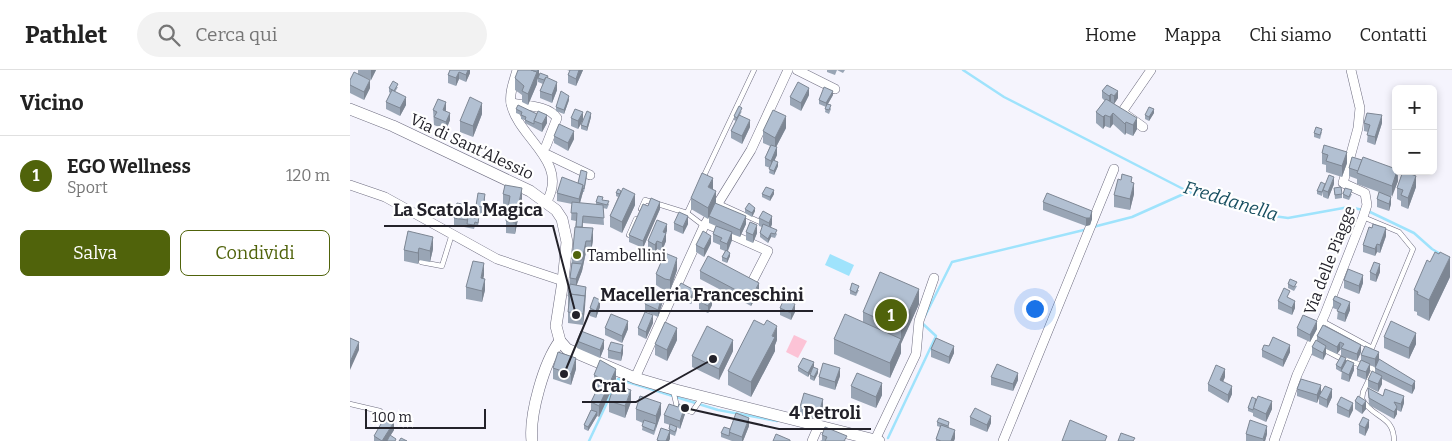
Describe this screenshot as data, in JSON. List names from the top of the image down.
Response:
{
  "streets": {
    "street": ["Via di Sant'Alessio", "Via delle Piagge"]
  },
  "water": ["Freddanella"],
  "places": [
    "Tambellini",
    "La Scatola Magica",
    "Crai",
    "Macelleria Franceschini",
    "4 Petroli"
  ],
  "scale_bar": "100 m",
  "page": {
    "header": "Pathlet",
    "search": "Cerca qui",
    "nav": [
      "Home",
      "Mappa",
      "Chi siamo",
      "Contatti"
    ],
    "heading": "Vicino",
    "map_buttons": ["+", "−"],
    "list": [
      {
        "mark": "1",
        "name": "EGO Wellness",
        "note": "Sport",
        "value": "120 m"
      }
    ],
    "buttons": ["Salva", "Condividi"],
    "pins": "1",
    "scale": "100 m"
  }
}
